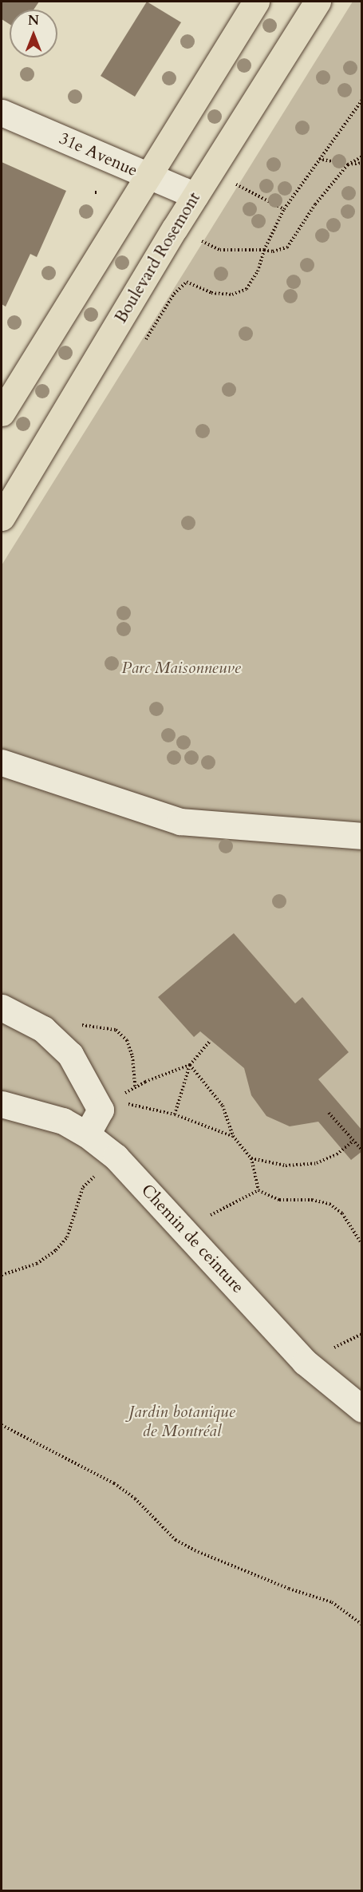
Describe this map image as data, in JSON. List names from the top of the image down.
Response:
{
  "streets": {
    "main road": ["Boulevard Rosemont"],
    "street": ["31e Avenue", "Chemin de ceinture"]
  },
  "crossings": [
    ["31e Avenue", "Boulevard Rosemont"]
  ],
  "parks": ["Parc Maisonneuve", "Jardin botanique de Montréal"],
  "north": "top"
}
